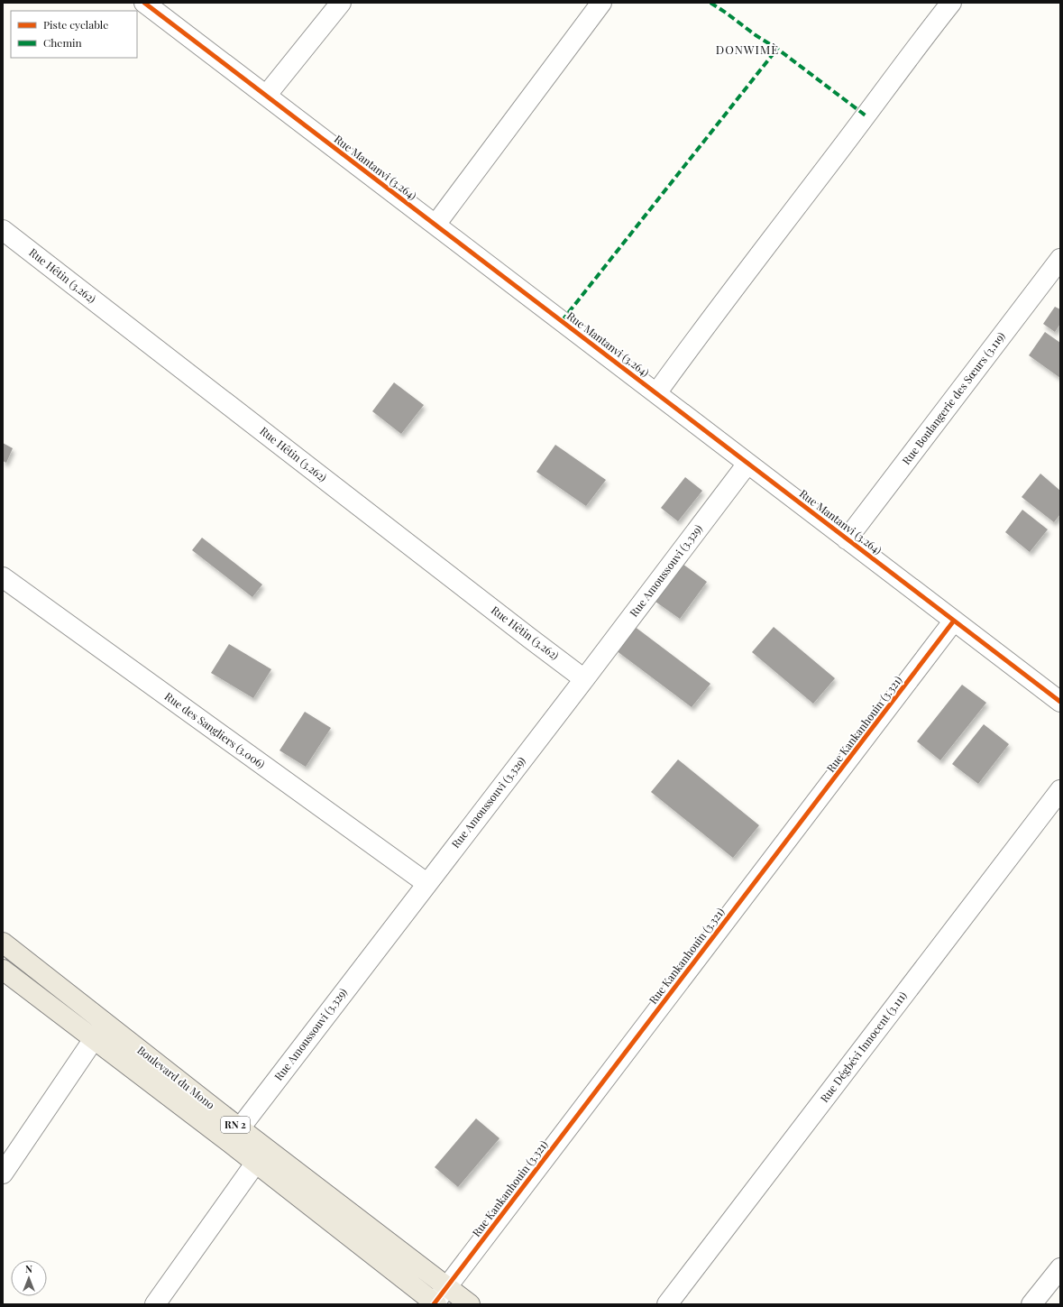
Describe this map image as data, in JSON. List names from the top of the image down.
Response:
{
  "streets": {
    "main road": ["Boulevard du Mono", "RN 2"],
    "street": [
      "Rue Mantanvi (3.264)",
      "Rue Hêtin (3.262)",
      "Rue Boulangerie des Sœurs (3.119)",
      "Rue Amoussouvi (3.329)",
      "Rue Kankanhouin (3.321)",
      "Rue des Sangliers (3.006)",
      "Rue Dégbévi Innocent (3.111)"
    ]
  },
  "crossings": [
    ["Rue Mantanvi (3.264)", "Rue Boulangerie des Sœurs (3.119)"],
    ["Rue Mantanvi (3.264)", "Rue Amoussouvi (3.329)"],
    ["Rue Mantanvi (3.264)", "Rue Kankanhouin (3.321)"],
    ["Rue Hêtin (3.262)", "Rue Amoussouvi (3.329)"],
    ["Rue Amoussouvi (3.329)", "Rue des Sangliers (3.006)"],
    ["Rue Amoussouvi (3.329)", "Boulevard du Mono"],
    ["Rue Kankanhouin (3.321)", "Boulevard du Mono"]
  ],
  "districts": ["DONWIMÈ"],
  "legend": ["Piste cyclable", "Chemin"],
  "north": "top"
}
